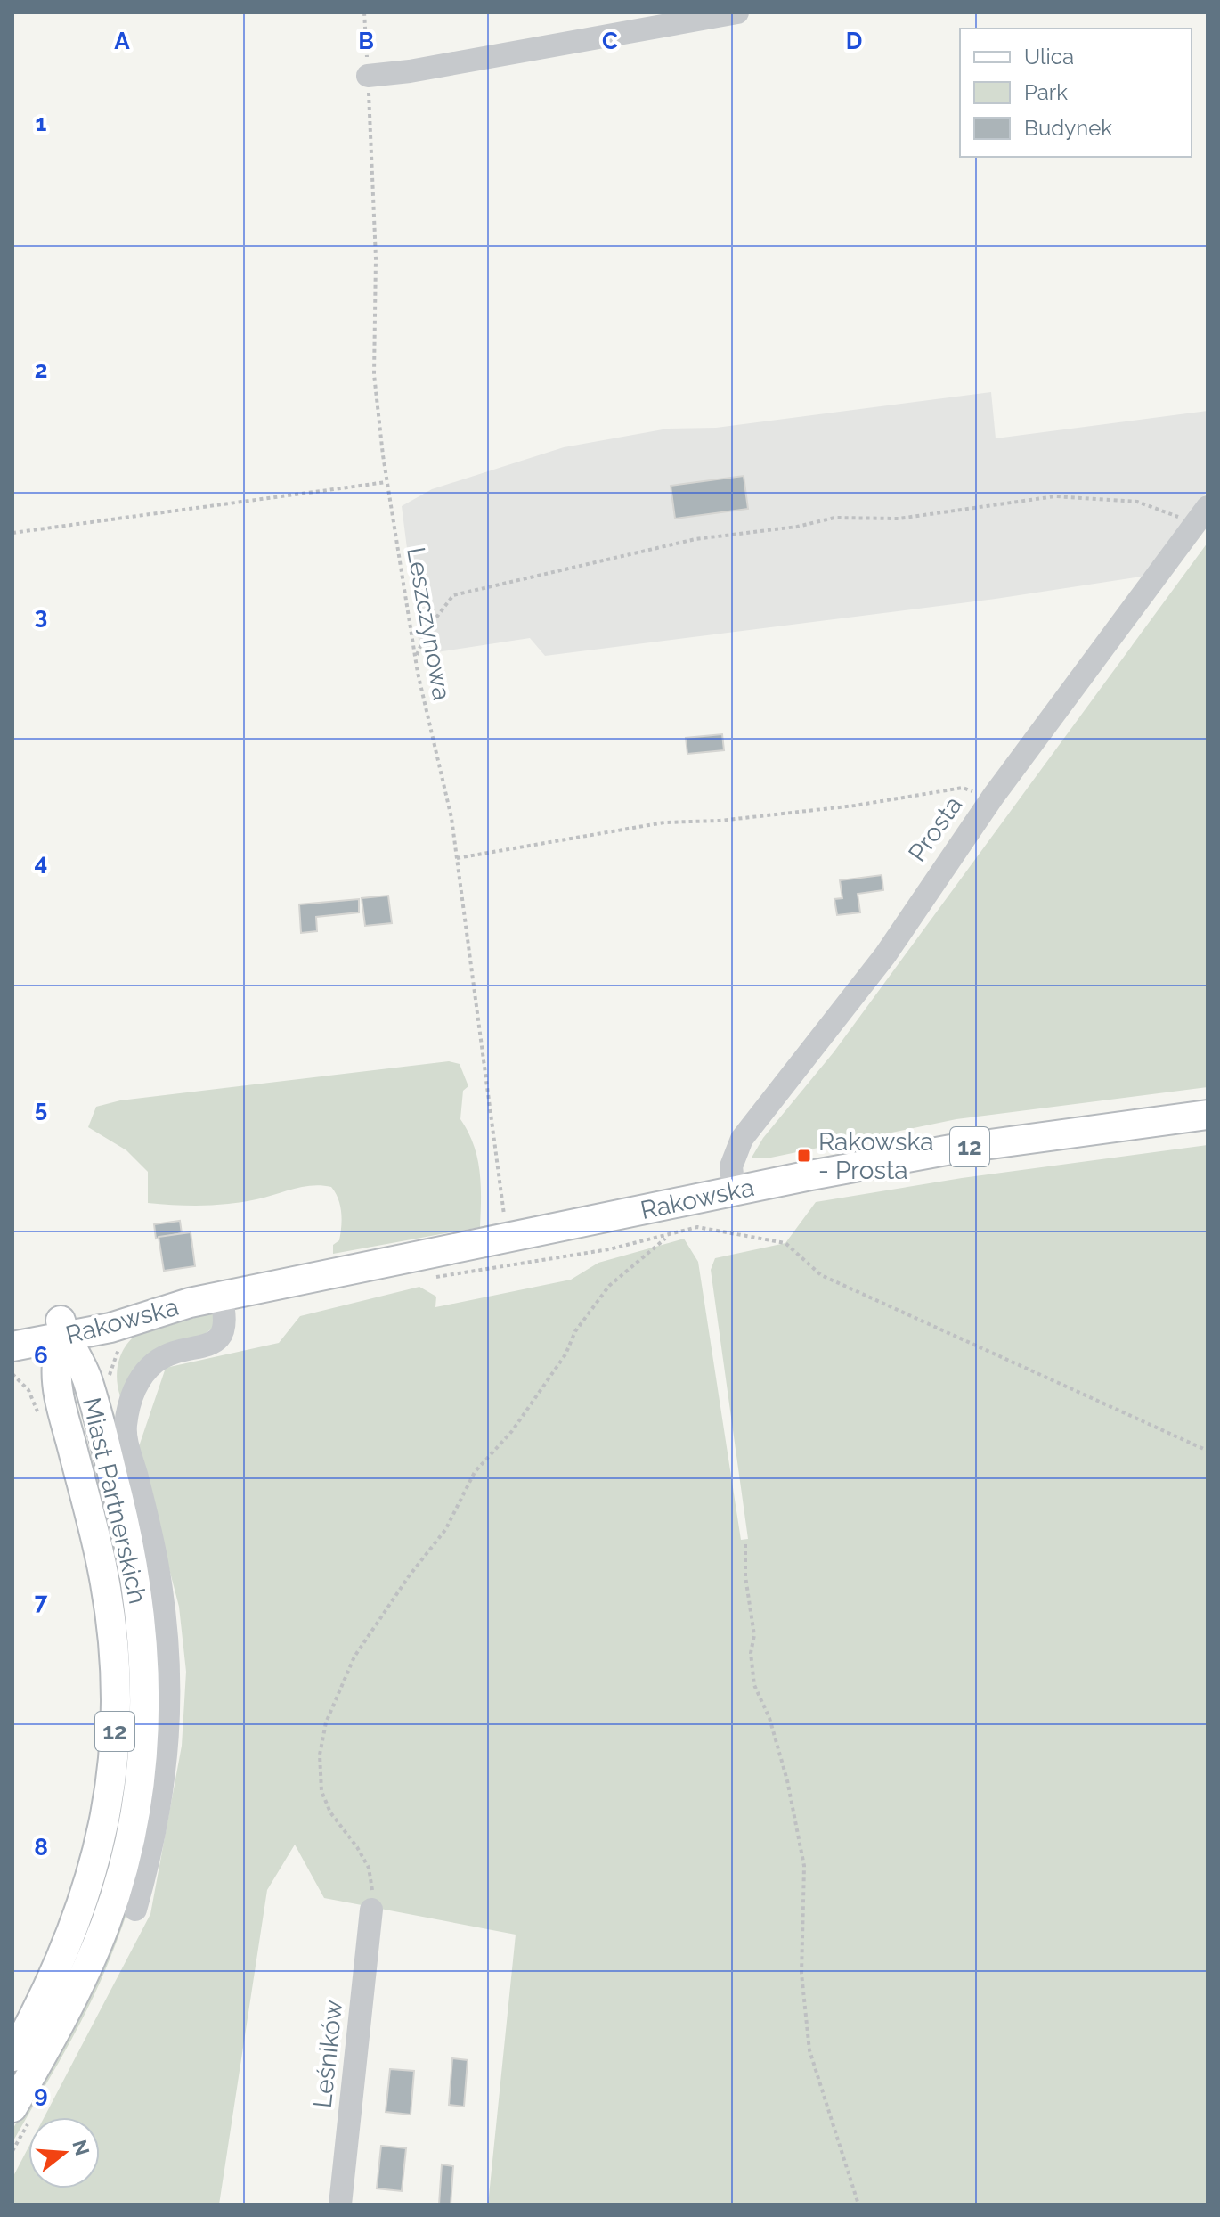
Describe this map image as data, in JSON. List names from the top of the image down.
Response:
{
  "streets": {
    "main road": ["12", "Rakowska", "Miast Partnerskich"],
    "street": ["Prosta", "Leśników"],
    "path": ["Leszczynowa"]
  },
  "crossings": [
    ["Leszczynowa", "Rakowska"],
    ["Prosta", "Rakowska"],
    ["Rakowska", "Miast Partnerskich"]
  ],
  "places": {
    "transit": ["Rakowska - Prosta"]
  },
  "legend": ["Ulica", "Park", "Budynek"],
  "north": "right",
  "grid": {
    "columns": [
      "A",
      "B",
      "C",
      "D"
    ],
    "rows": [
      "1",
      "2",
      "3",
      "4",
      "5",
      "6",
      "7",
      "8",
      "9"
    ]
  }
}
